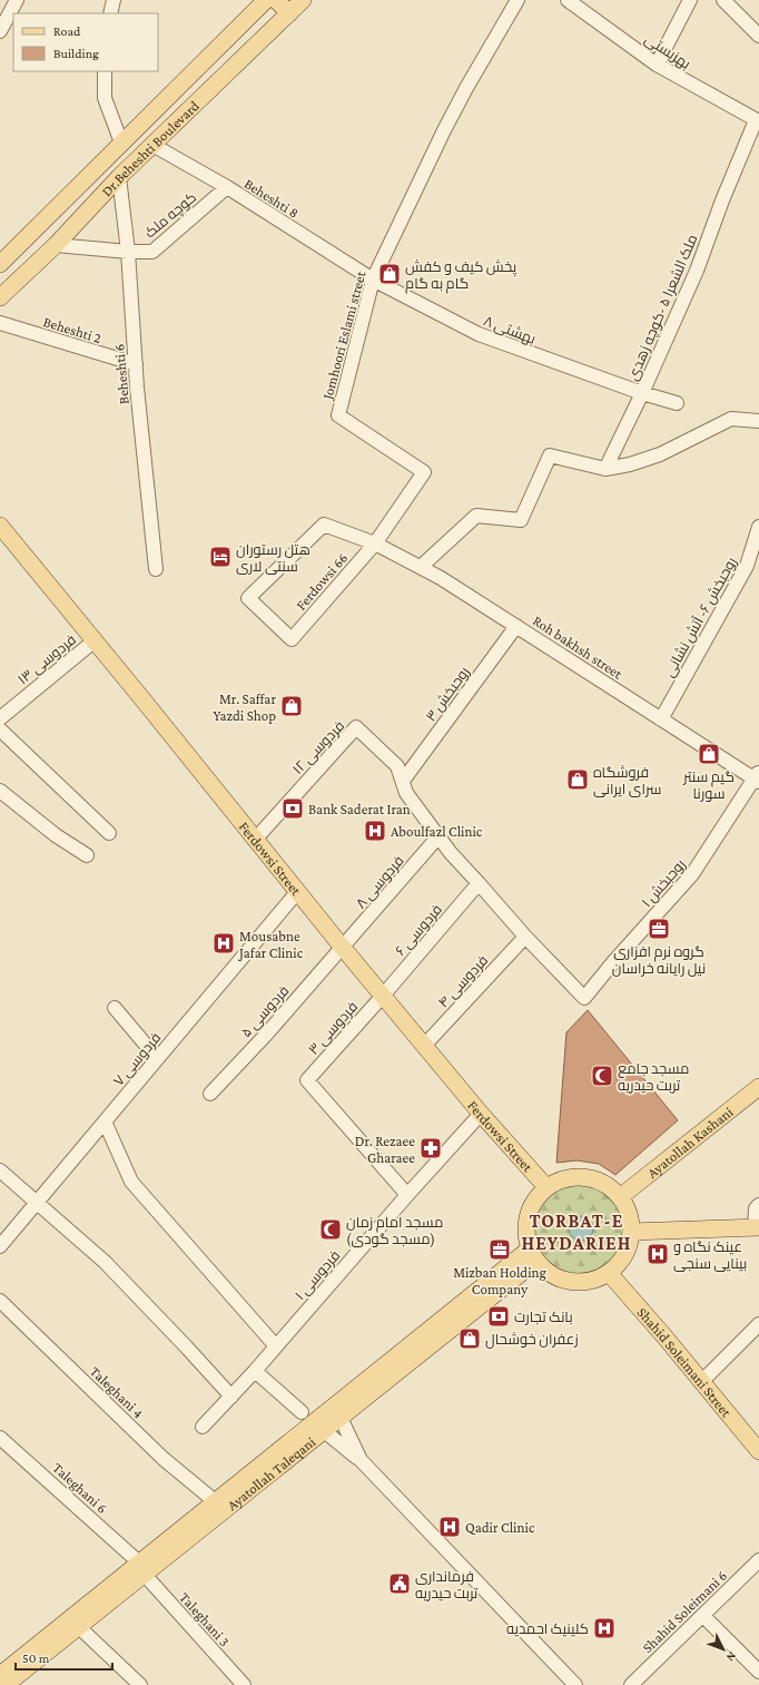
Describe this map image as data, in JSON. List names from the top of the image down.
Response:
{
  "streets": {
    "main road": [
      "Dr.Beheshti Boulevard",
      "Ferdowsi Street",
      "Ayatollah Kashani",
      "Shahid Soleimani Street",
      "Ayatollah Taleqani"
    ],
    "street": [
      "بهزیستی",
      "Beheshti 8",
      "کوچه ملک",
      "ملک الشعرا ۵ -کوچه زهدی",
      "Beheshti 2",
      "بهشتی ۸",
      "Jomhoori Eslami street",
      "Beheshti 6",
      "Ferdowsi 66",
      "روحبخش ۶- آتش نشانی",
      "Roh bakhsh street",
      "فردوسی ۱۳",
      "روحبخش ۳",
      "فردوسی ۱۲",
      "فردوسی ۸",
      "روحبخش ۱",
      "فردوسی ۶",
      "فردوسی ۴",
      "فردوسی ۵",
      "فردوسی ۳",
      "فردوسی ۷",
      "فردوسی ۱",
      "Taleghani 4",
      "Taleghani 6",
      "Shahid Soleimani 6",
      "Taleghani 3"
    ]
  },
  "crossings": [
    ["بهزیستی", "ملک الشعرا ۵ -کوچه زهدی"],
    ["Dr.Beheshti Boulevard", "Beheshti 8"],
    ["Dr.Beheshti Boulevard", "کوچه ملک"],
    ["Dr.Beheshti Boulevard", "Beheshti 6"],
    ["Beheshti 8", "کوچه ملک"],
    ["Beheshti 8", "بهشتی ۸"],
    ["Beheshti 8", "Jomhoori Eslami street"],
    ["کوچه ملک", "Beheshti 6"],
    ["ملک الشعرا ۵ -کوچه زهدی", "بهشتی ۸"],
    ["Beheshti 2", "Beheshti 6"],
    ["بهشتی ۸", "Jomhoori Eslami street"],
    ["Jomhoori Eslami street", "Ferdowsi 66"],
    ["Jomhoori Eslami street", "Roh bakhsh street"],
    ["Ferdowsi 66", "Roh bakhsh street"],
    ["روحبخش ۶- آتش نشانی", "Roh bakhsh street"],
    ["Roh bakhsh street", "روحبخش ۳"],
    ["Roh bakhsh street", "روحبخش ۱"],
    ["فردوسی ۱۳", "Ferdowsi Street"],
    ["روحبخش ۳", "فردوسی ۱۲"],
    ["فردوسی ۱۲", "Ferdowsi Street"],
    ["Ferdowsi Street", "فردوسی ۸"],
    ["Ferdowsi Street", "فردوسی ۶"],
    ["Ferdowsi Street", "فردوسی ۴"],
    ["Ferdowsi Street", "فردوسی ۵"],
    ["Ferdowsi Street", "فردوسی ۳"],
    ["Ferdowsi Street", "فردوسی ۷"],
    ["Ferdowsi Street", "Ayatollah Kashani"],
    ["Ferdowsi Street", "فردوسی ۱"],
    ["Ferdowsi Street", "Shahid Soleimani Street"],
    ["Ferdowsi Street", "Ayatollah Taleqani"],
    ["فردوسی ۸", "فردوسی ۵"],
    ["روحبخش ۱", "فردوسی ۴"],
    ["فردوسی ۶", "فردوسی ۳"],
    ["فردوسی ۳", "فردوسی ۱"],
    ["Ayatollah Kashani", "Shahid Soleimani Street"],
    ["Ayatollah Kashani", "Ayatollah Taleqani"],
    ["Shahid Soleimani Street", "Ayatollah Taleqani"],
    ["Taleghani 4", "Ayatollah Taleqani"],
    ["Ayatollah Taleqani", "Taleghani 6"],
    ["Ayatollah Taleqani", "Taleghani 3"],
    ["Taleghani 6", "Taleghani 3"]
  ],
  "districts": ["TORBAT-E HEYDARIEH"],
  "places": {
    "shop": [
      "پخش کیف و کفش گام به گام",
      "Mr. Saffar Yazdi Shop",
      "گیم سنتر سورنا",
      "فروشگاه سرای ایرانی",
      "زعفران خوشحال"
    ],
    "hotel": ["هتل رستوران سنتی لاری"],
    "bank": ["Bank Saderat Iran", "بانک تجارت"],
    "hospital": [
      "Aboulfazl Clinic",
      "Mousabne Jafar Clinic",
      "عینک نگاه و بینایی سنجی",
      "Qadir Clinic",
      "کلینیک احمدیه"
    ],
    "office": ["گروه نرم افزاری نیل رایانه خراسان", "Mizban Holding Company"],
    "mosque": ["مسجد جامع تربت حیدریه", "مسجد امام زمان (مسجد گودی)"],
    "pharmacy": ["Dr. Rezaee Gharaee"],
    "public building": ["فرمانداری تربت حیدریه"]
  },
  "legend": ["Road", "Building"],
  "scale_bar": "50 m",
  "north": "bottom right"
}
